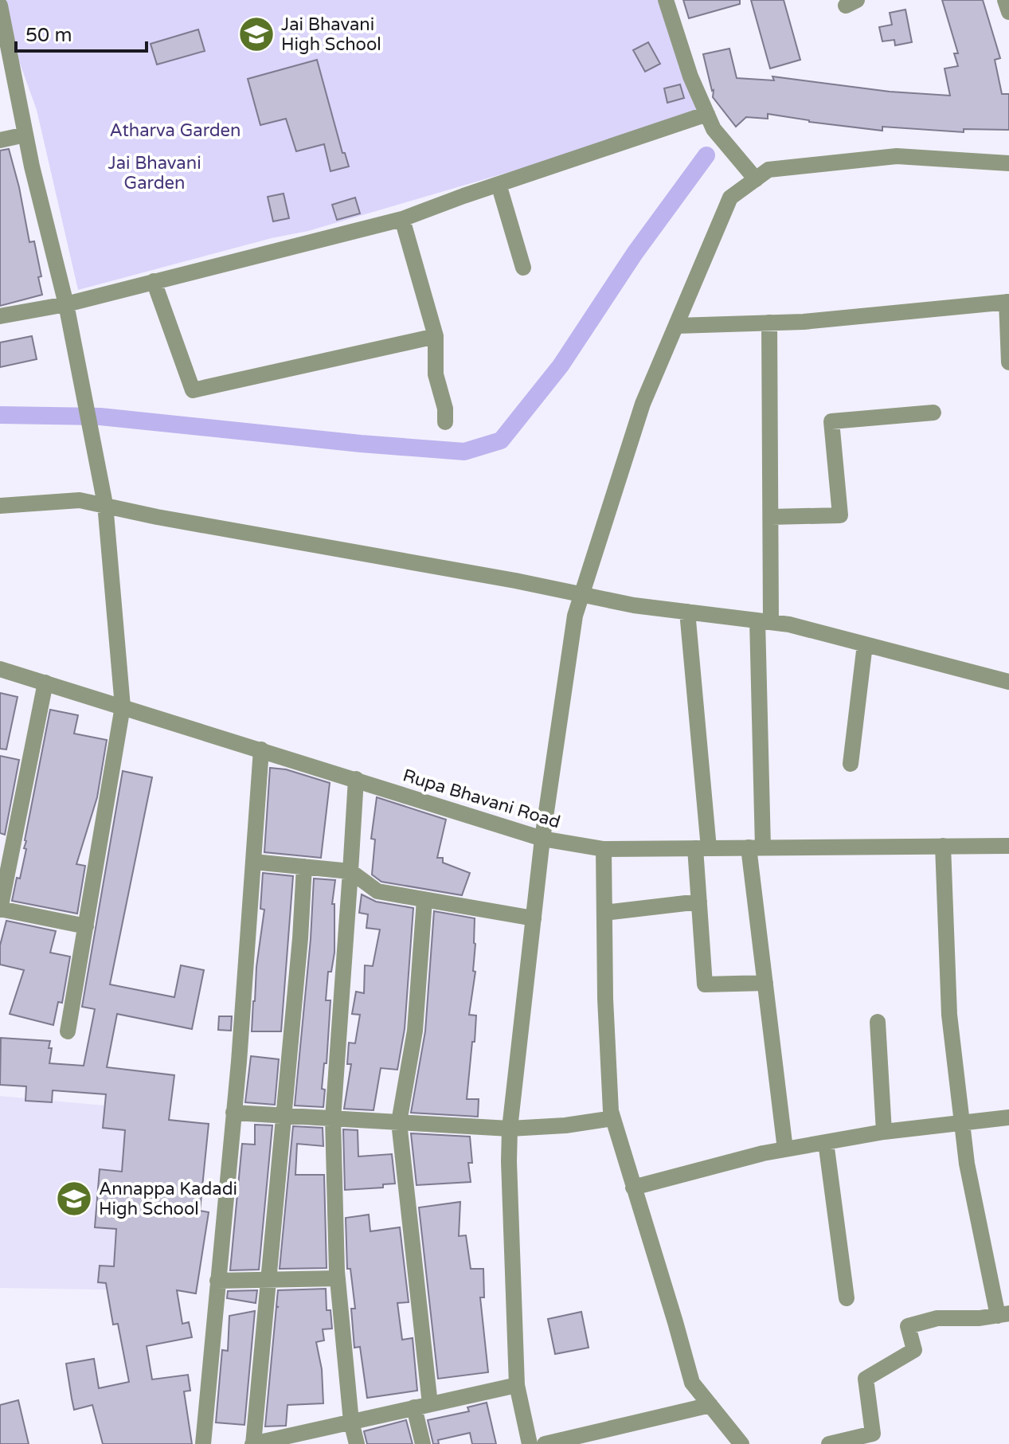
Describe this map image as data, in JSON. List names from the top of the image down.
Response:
{
  "streets": {
    "street": ["Rupa Bhavani Road"]
  },
  "parks": ["Atharva Garden", "Jai Bhavani Garden"],
  "places": {
    "school or university": ["Jai Bhavani High School", "Annappa Kadadi High School"]
  },
  "scale_bar": "50 m"
}
